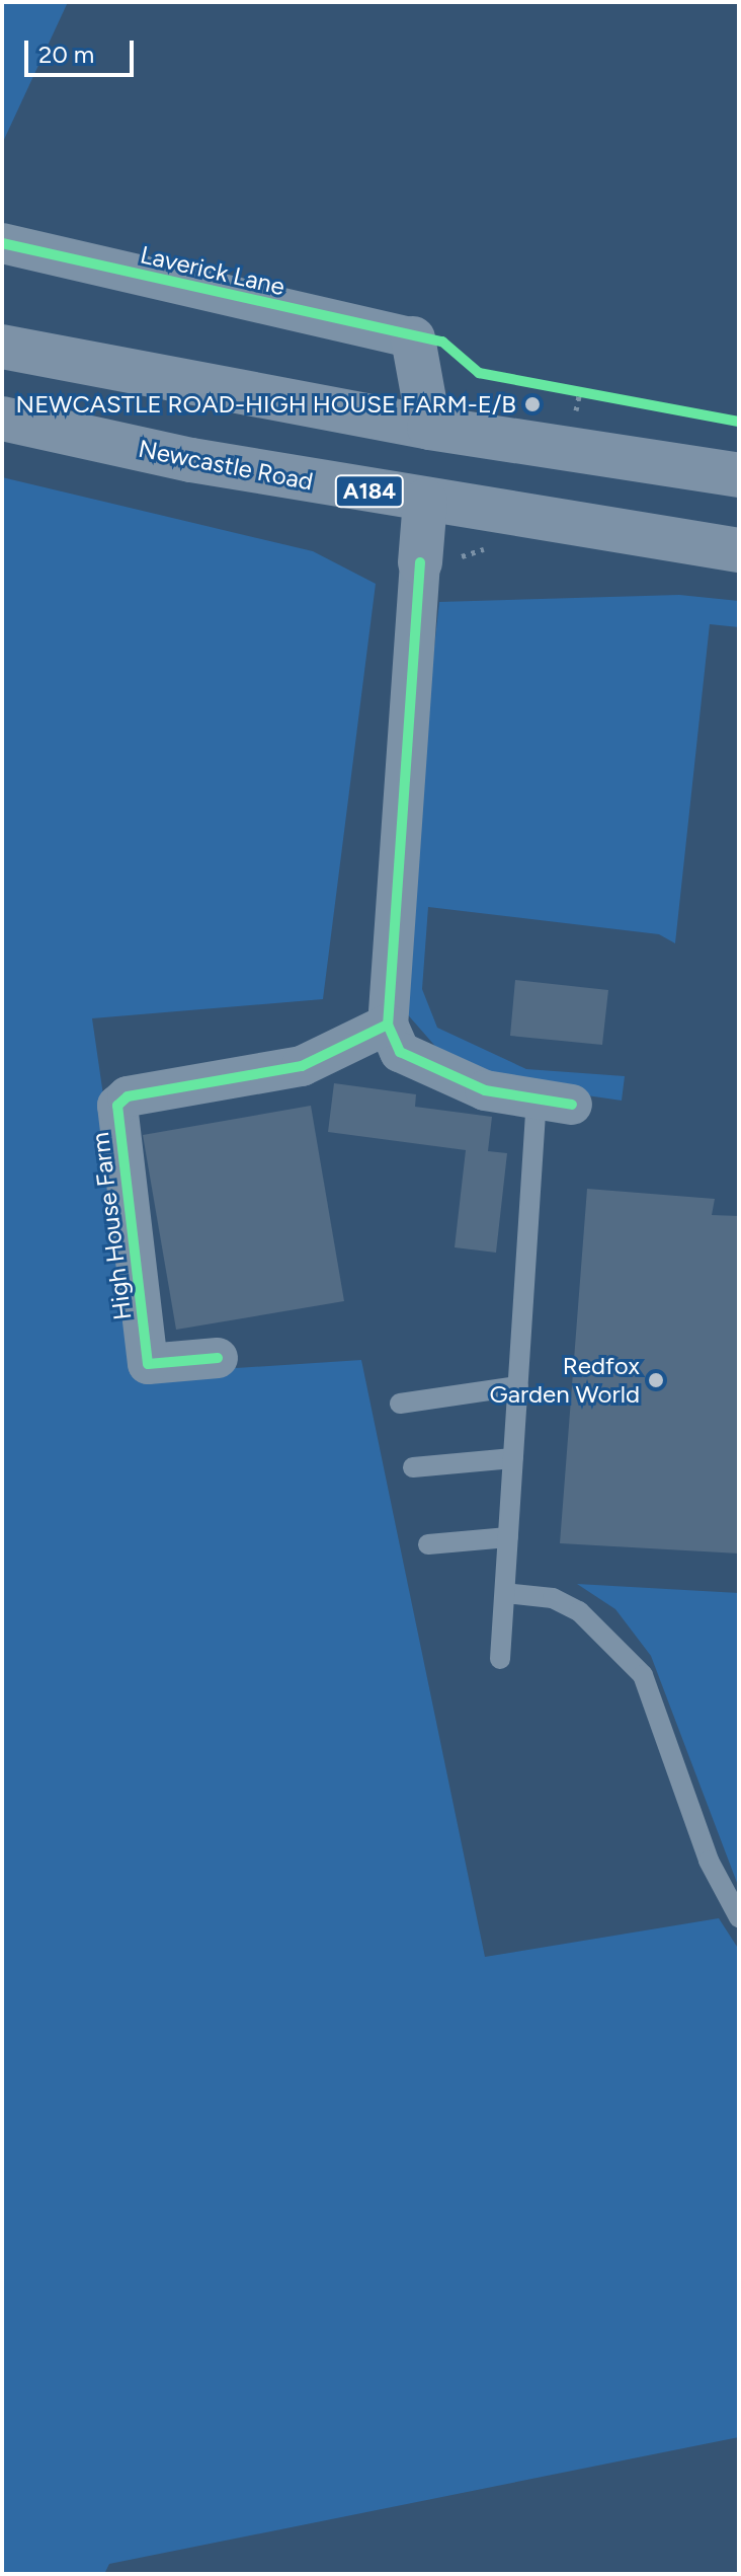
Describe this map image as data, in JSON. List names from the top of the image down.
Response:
{
  "streets": {
    "highway": ["Newcastle Road", "A184"],
    "street": ["Laverick Lane", "High House Farm"]
  },
  "places": ["NEWCASTLE ROAD-HIGH HOUSE FARM-E/B", "Redfox Garden World"],
  "scale_bar": "20 m"
}
